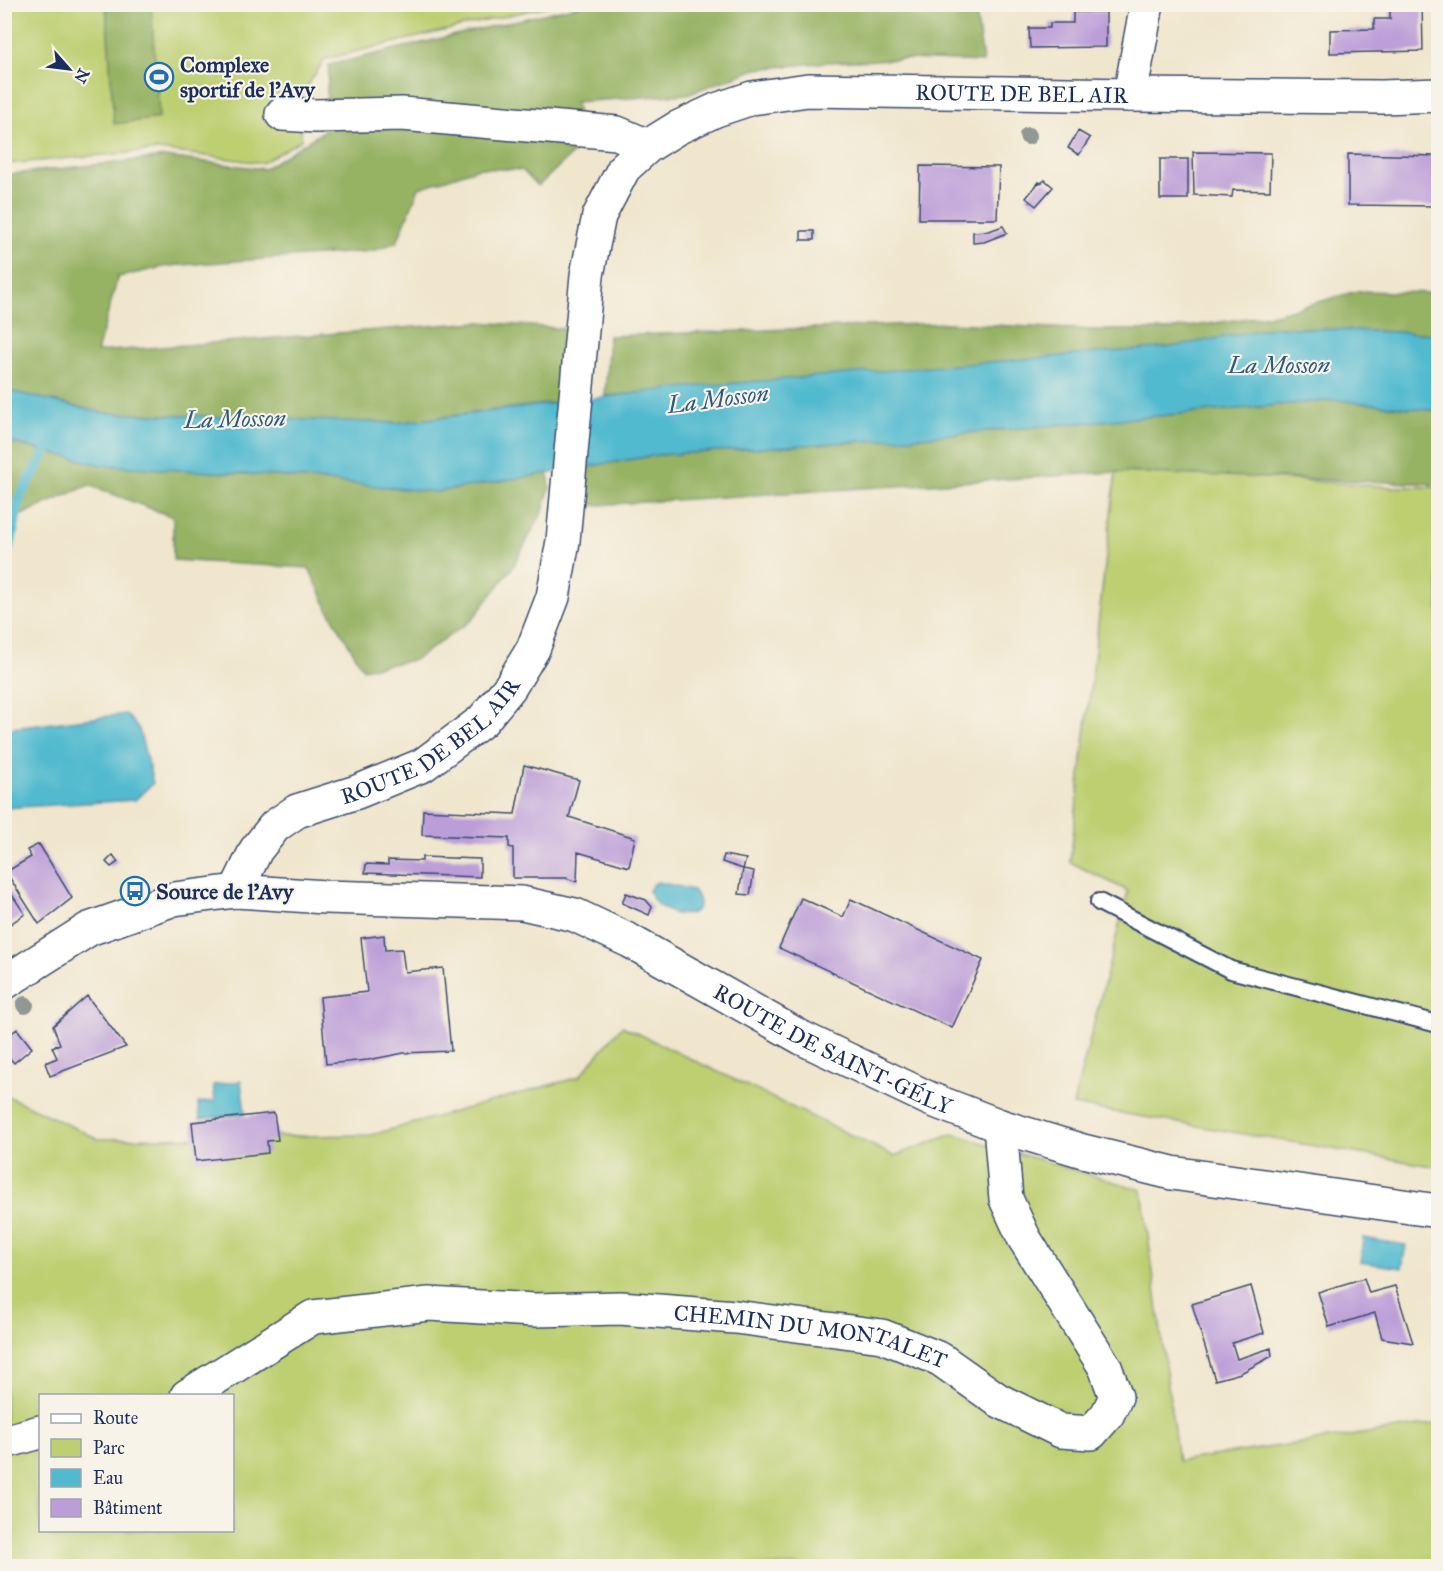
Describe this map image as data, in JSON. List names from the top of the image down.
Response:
{
  "streets": {
    "street": ["ROUTE DE BEL AIR", "ROUTE DE SAINT-GÉLY", "CHEMIN DU MONTALET"]
  },
  "crossings": [
    ["ROUTE DE BEL AIR", "ROUTE DE SAINT-GÉLY"],
    ["ROUTE DE SAINT-GÉLY", "CHEMIN DU MONTALET"]
  ],
  "water": ["La Mosson"],
  "places": {
    "sports": ["Complexe sportif de l'Avy"],
    "bus stop": ["Source de l'Avy"]
  },
  "legend": [
    "Route",
    "Parc",
    "Eau",
    "Bâtiment"
  ],
  "north": "bottom right"
}
